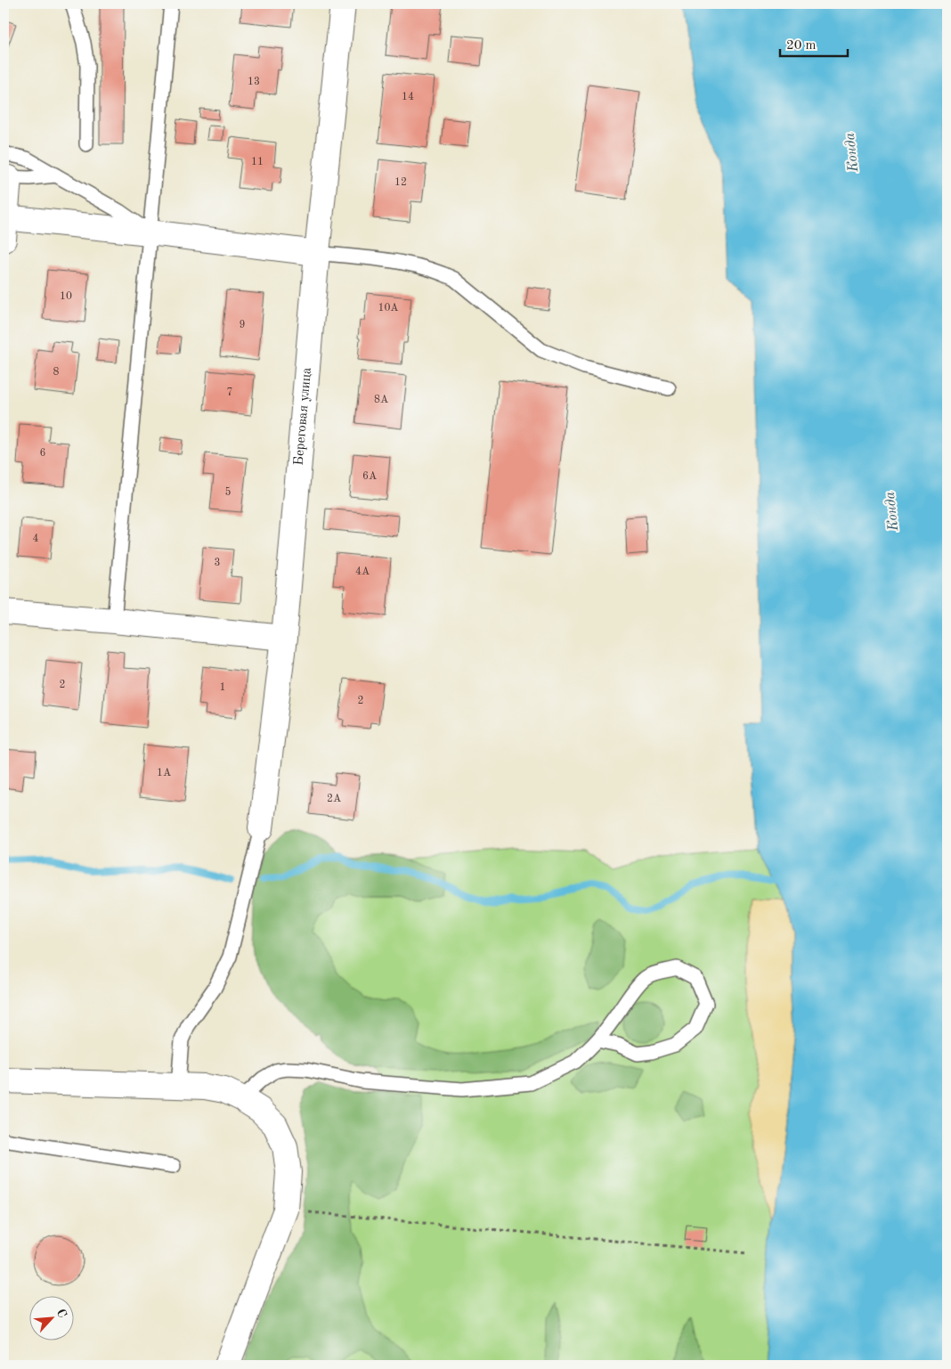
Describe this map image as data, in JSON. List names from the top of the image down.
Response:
{
  "streets": {
    "street": ["Береговая улица"]
  },
  "water": ["Конда"],
  "house_numbers": [
    "13",
    "14",
    "11",
    "12",
    "10",
    "10А",
    "9",
    "8",
    "7",
    "8А",
    "6",
    "6А",
    "5",
    "4",
    "3",
    "4А",
    "2",
    "1",
    "2",
    "1А",
    "2А"
  ],
  "scale_bar": "20 m",
  "north": "top right"
}
